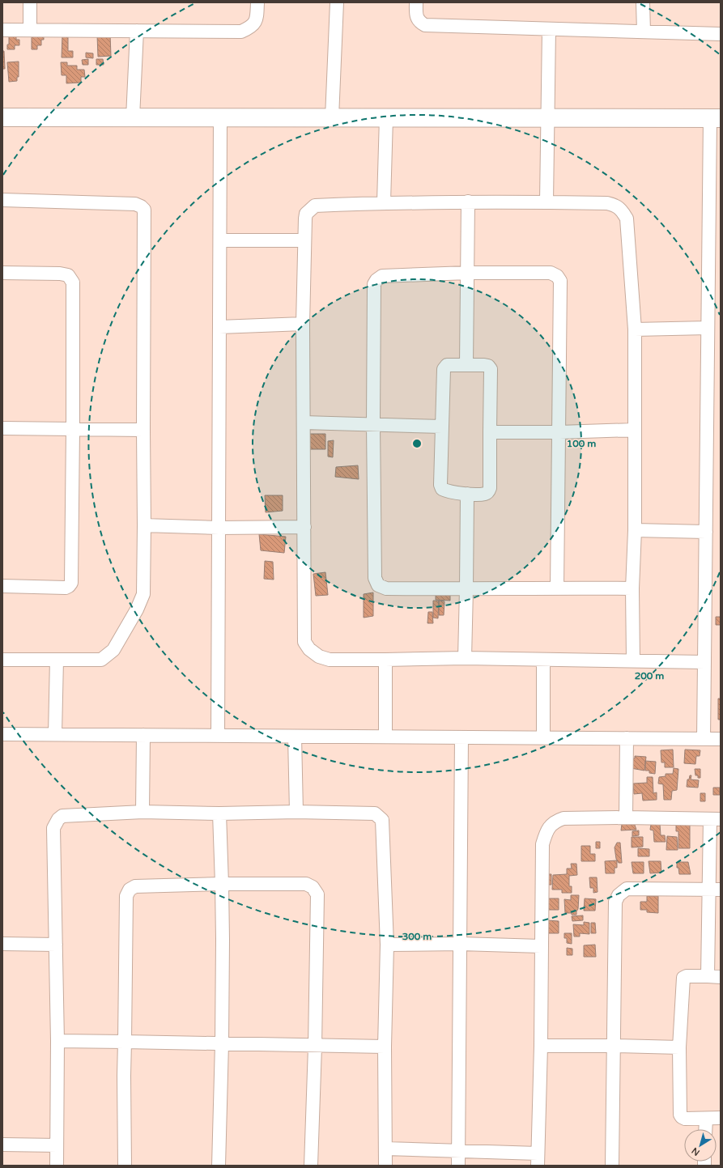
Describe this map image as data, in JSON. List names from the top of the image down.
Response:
{
  "north": "bottom left",
  "rings": ["100 m", "200 m", "300 m"]
}
